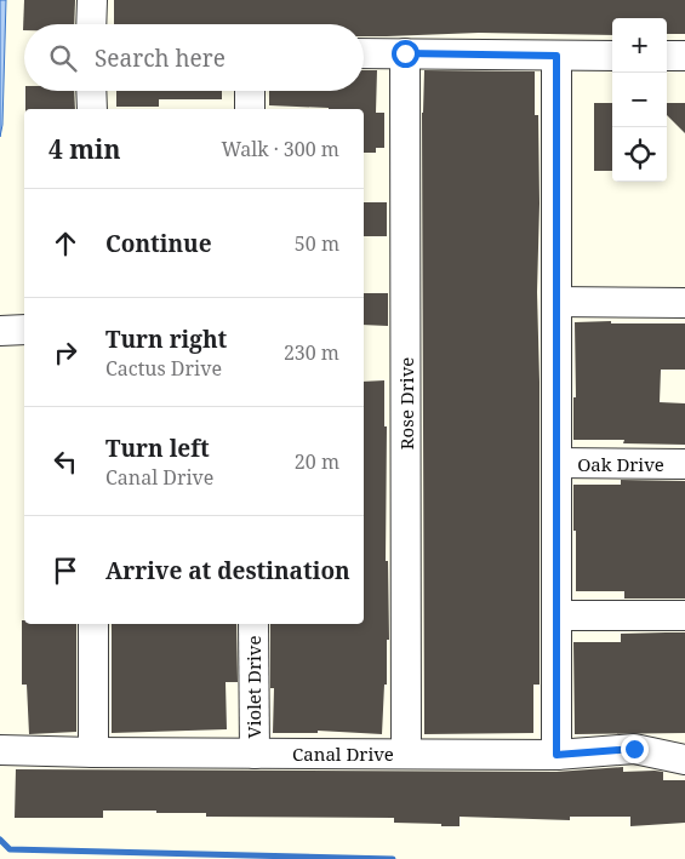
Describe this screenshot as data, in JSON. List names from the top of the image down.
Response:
{
  "streets": {
    "street": [
      "Rose Drive",
      "Oak Drive",
      "Violet Drive",
      "Canal Drive"
    ]
  },
  "crossings": [
    ["Rose Drive", "Canal Drive"],
    ["Violet Drive", "Canal Drive"]
  ],
  "page": {
    "map_buttons": ["+", "−"],
    "search": "Search here",
    "heading": ["4 min", "Walk · 300 m"],
    "list": [
      ["Continue", "50 m"],
      ["Turn right", "Cactus Drive", "230 m"],
      ["Turn left", "Canal Drive", "20 m"],
      "Arrive at destination"
    ]
  }
}
